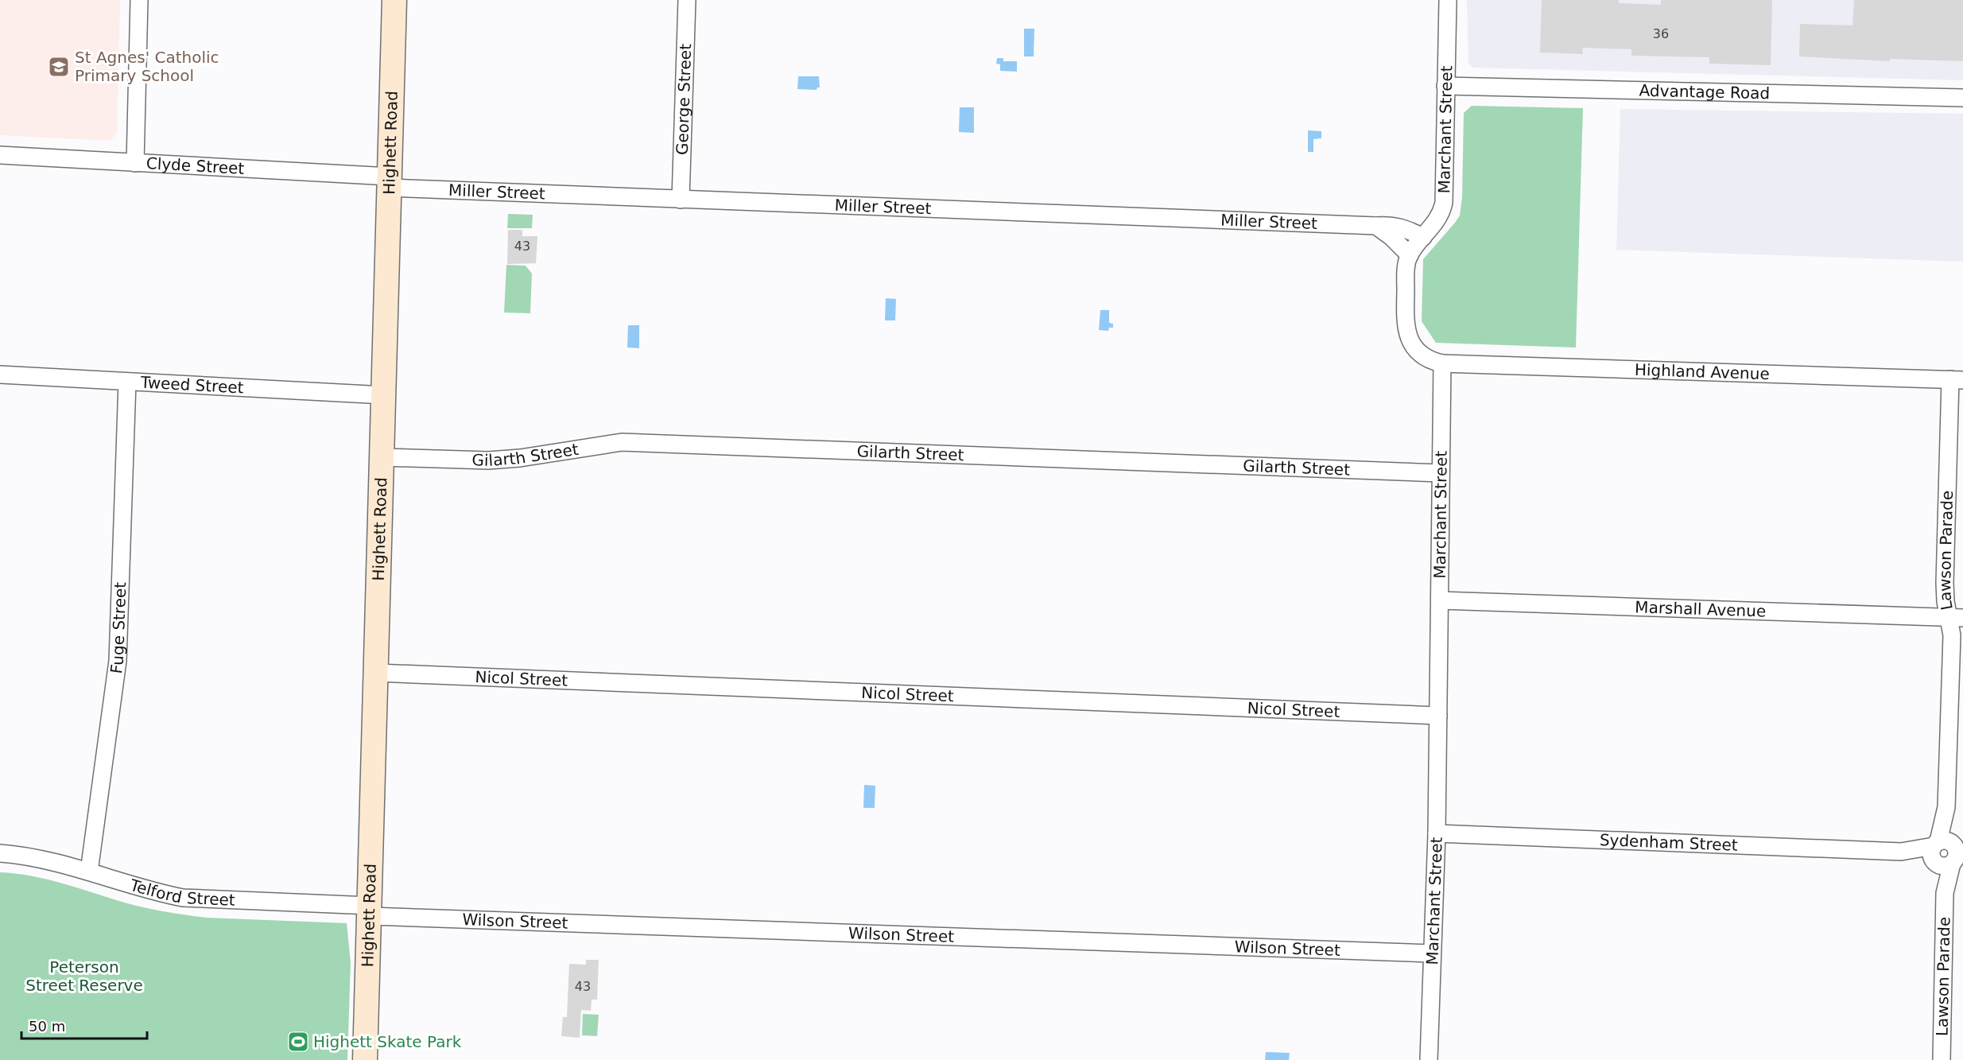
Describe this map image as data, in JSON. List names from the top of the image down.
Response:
{
  "streets": {
    "street": [
      "Advantage Road",
      "George Street",
      "Marchant Street",
      "Highett Road",
      "Clyde Street",
      "Miller Street",
      "Highland Avenue",
      "Tweed Street",
      "Gilarth Street",
      "Lawson Parade",
      "Marshall Avenue",
      "Fuge Street",
      "Nicol Street",
      "Sydenham Street",
      "Telford Street",
      "Wilson Street"
    ]
  },
  "crossings": [
    ["Advantage Road", "Marchant Street"],
    ["George Street", "Miller Street"],
    ["Marchant Street", "Miller Street"],
    ["Marchant Street", "Highland Avenue"],
    ["Marchant Street", "Gilarth Street"],
    ["Marchant Street", "Marshall Avenue"],
    ["Marchant Street", "Nicol Street"],
    ["Marchant Street", "Sydenham Street"],
    ["Marchant Street", "Wilson Street"],
    ["Highett Road", "Clyde Street"],
    ["Highett Road", "Miller Street"],
    ["Highett Road", "Tweed Street"],
    ["Highett Road", "Gilarth Street"],
    ["Highett Road", "Nicol Street"],
    ["Highett Road", "Telford Street"],
    ["Highett Road", "Wilson Street"],
    ["Clyde Street", "Miller Street"],
    ["Highland Avenue", "Lawson Parade"],
    ["Tweed Street", "Fuge Street"],
    ["Lawson Parade", "Marshall Avenue"],
    ["Lawson Parade", "Sydenham Street"],
    ["Fuge Street", "Telford Street"],
    ["Telford Street", "Wilson Street"]
  ],
  "parks": ["Peterson Street Reserve"],
  "places": {
    "school or university": ["St Agnes' Catholic Primary School"],
    "sports": ["Highett Skate Park"]
  },
  "house_numbers": ["36", "43", "43"],
  "scale_bar": "50 m"
}
